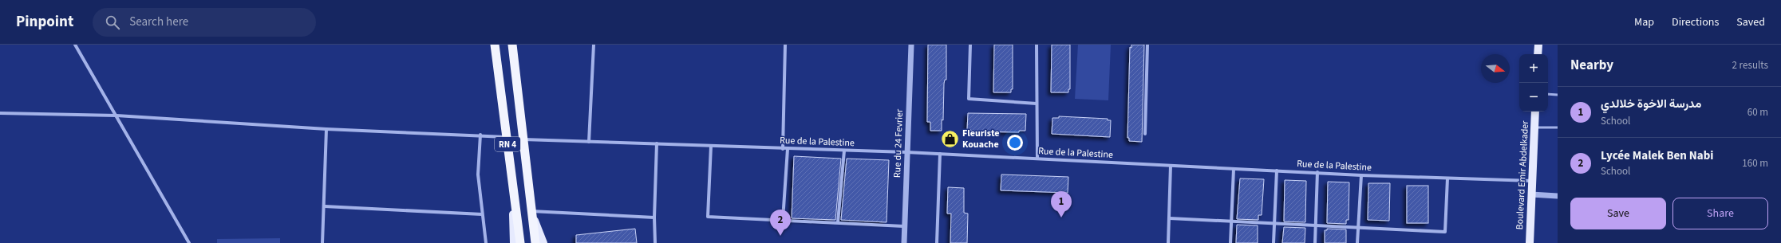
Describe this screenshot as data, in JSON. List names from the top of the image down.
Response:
{
  "streets": {
    "highway": ["RN 4"],
    "main road": ["Boulevard Emir Abdelkader"],
    "street": ["Rue de la Palestine", "Rue du 24 Fevrier"]
  },
  "crossings": [
    ["Rue de la Palestine", "Rue du 24 Fevrier"],
    ["Rue de la Palestine", "RN 4"],
    ["Rue de la Palestine", "Boulevard Emir Abdelkader"]
  ],
  "places": {
    "shop": ["Fleuriste Kouache"]
  },
  "north": "right",
  "page": {
    "header": "Pinpoint",
    "search": "Search here",
    "nav": ["Map", "Directions", "Saved"],
    "heading": ["Nearby", "2 results"],
    "map_buttons": ["+", "−"],
    "list": [
      {
        "mark": "1",
        "name": "مدرسة الاخوة خلالدي",
        "note": "School",
        "value": "60 m"
      },
      {
        "mark": "2",
        "name": "Lycée Malek Ben Nabi",
        "note": "School",
        "value": "160 m"
      }
    ],
    "buttons": ["Save", "Share"],
    "pins": ["1", "2"]
  }
}
